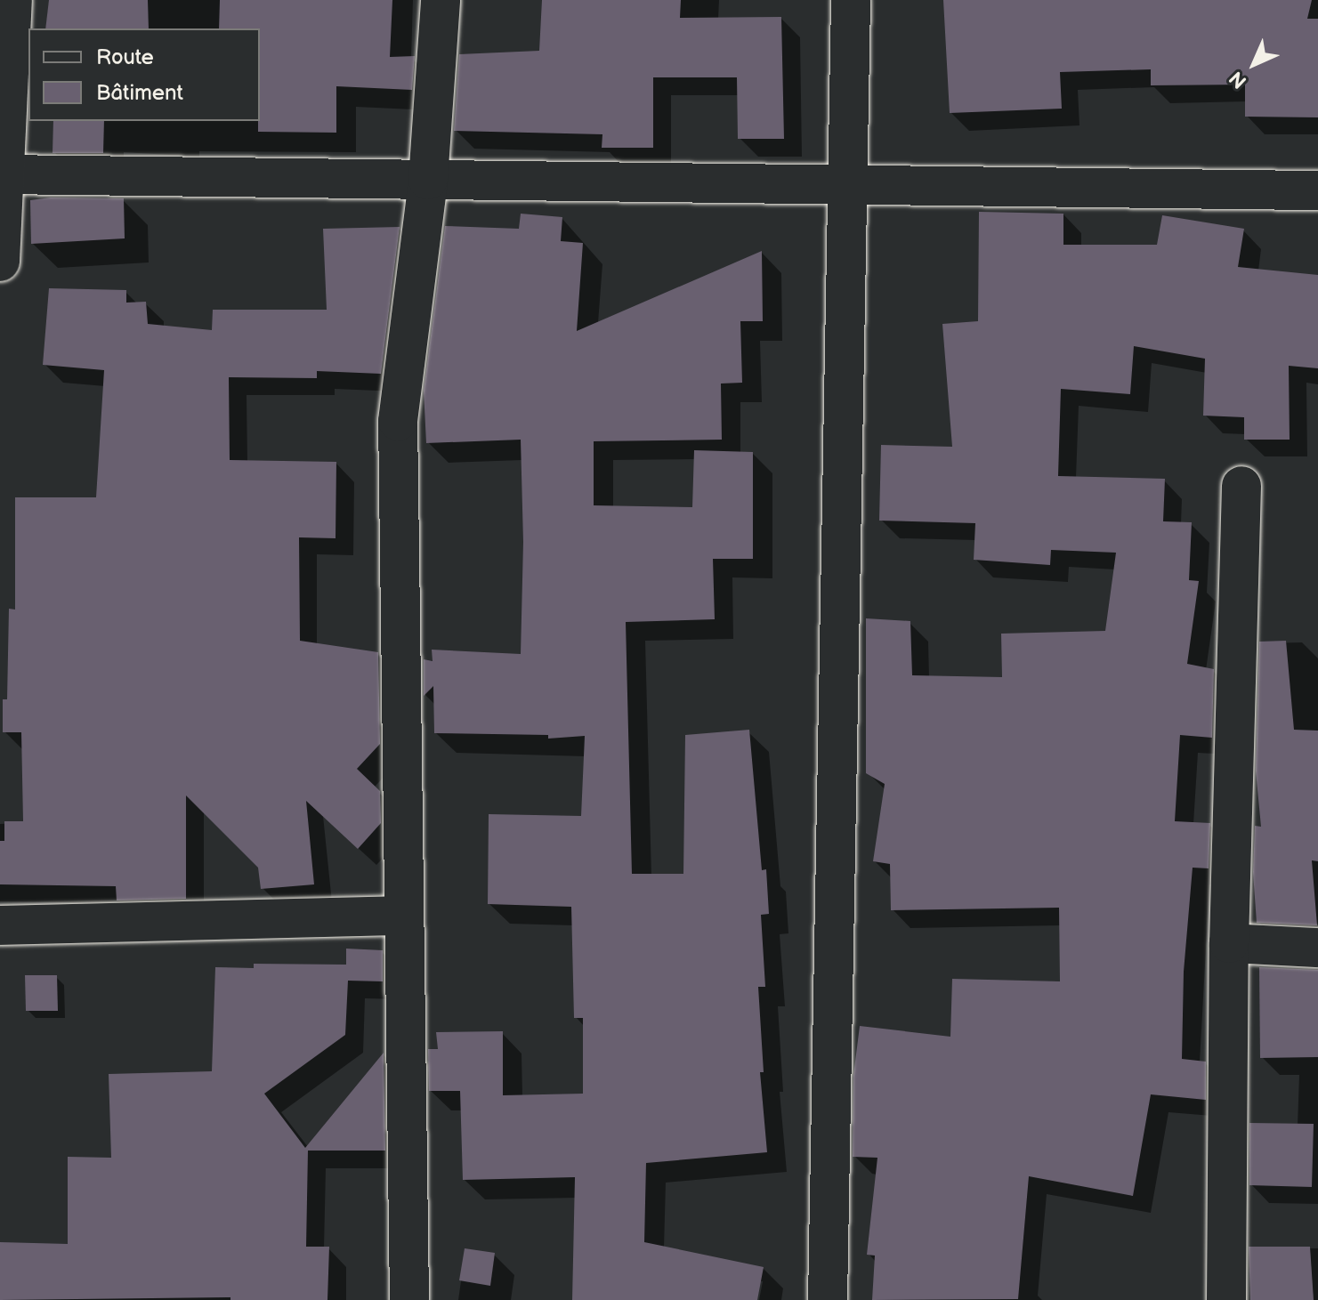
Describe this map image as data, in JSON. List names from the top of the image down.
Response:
{
  "legend": ["Route", "Bâtiment"],
  "north": "bottom left"
}
